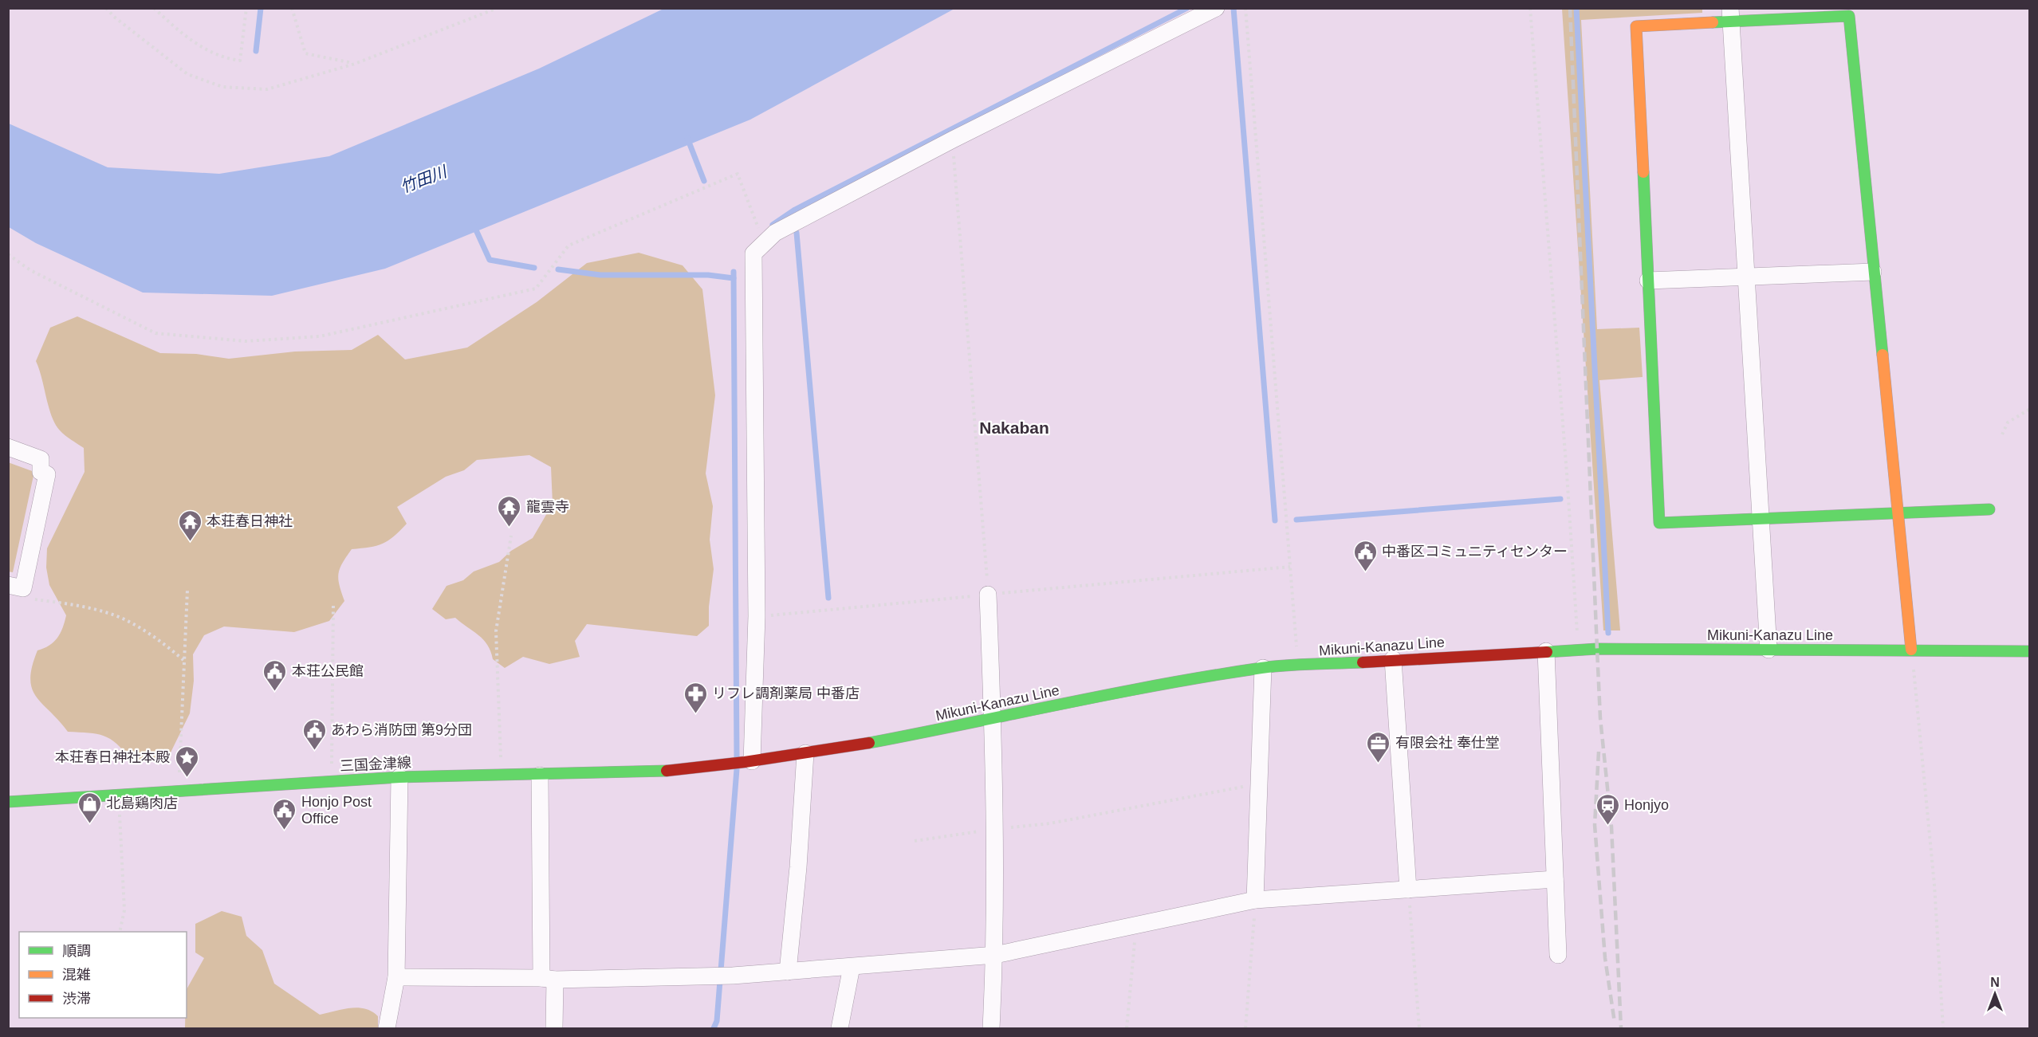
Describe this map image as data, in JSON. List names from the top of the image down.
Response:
{
  "streets": {
    "main road": ["Mikuni-Kanazu Line", "三国金津線"]
  },
  "crossings": [
    ["Mikuni-Kanazu Line", "三国金津線"]
  ],
  "districts": ["Nakaban"],
  "water": ["竹田川"],
  "places": {
    "temple": ["龍雲寺", "本荘春日神社"],
    "public building": [
      "中番区コミュニティセンター",
      "本荘公民館",
      "あわら消防団 第9分団",
      "Honjo Post Office"
    ],
    "pharmacy": ["リフレ調剤薬局 中番店"],
    "office": ["有限会社 奉仕堂"],
    "place": ["本荘春日神社本殿"],
    "shop": ["北島鶏肉店"],
    "station": ["Honjyo"]
  },
  "legend": ["順調", "混雑", "渋滞"],
  "north": "top"
}
